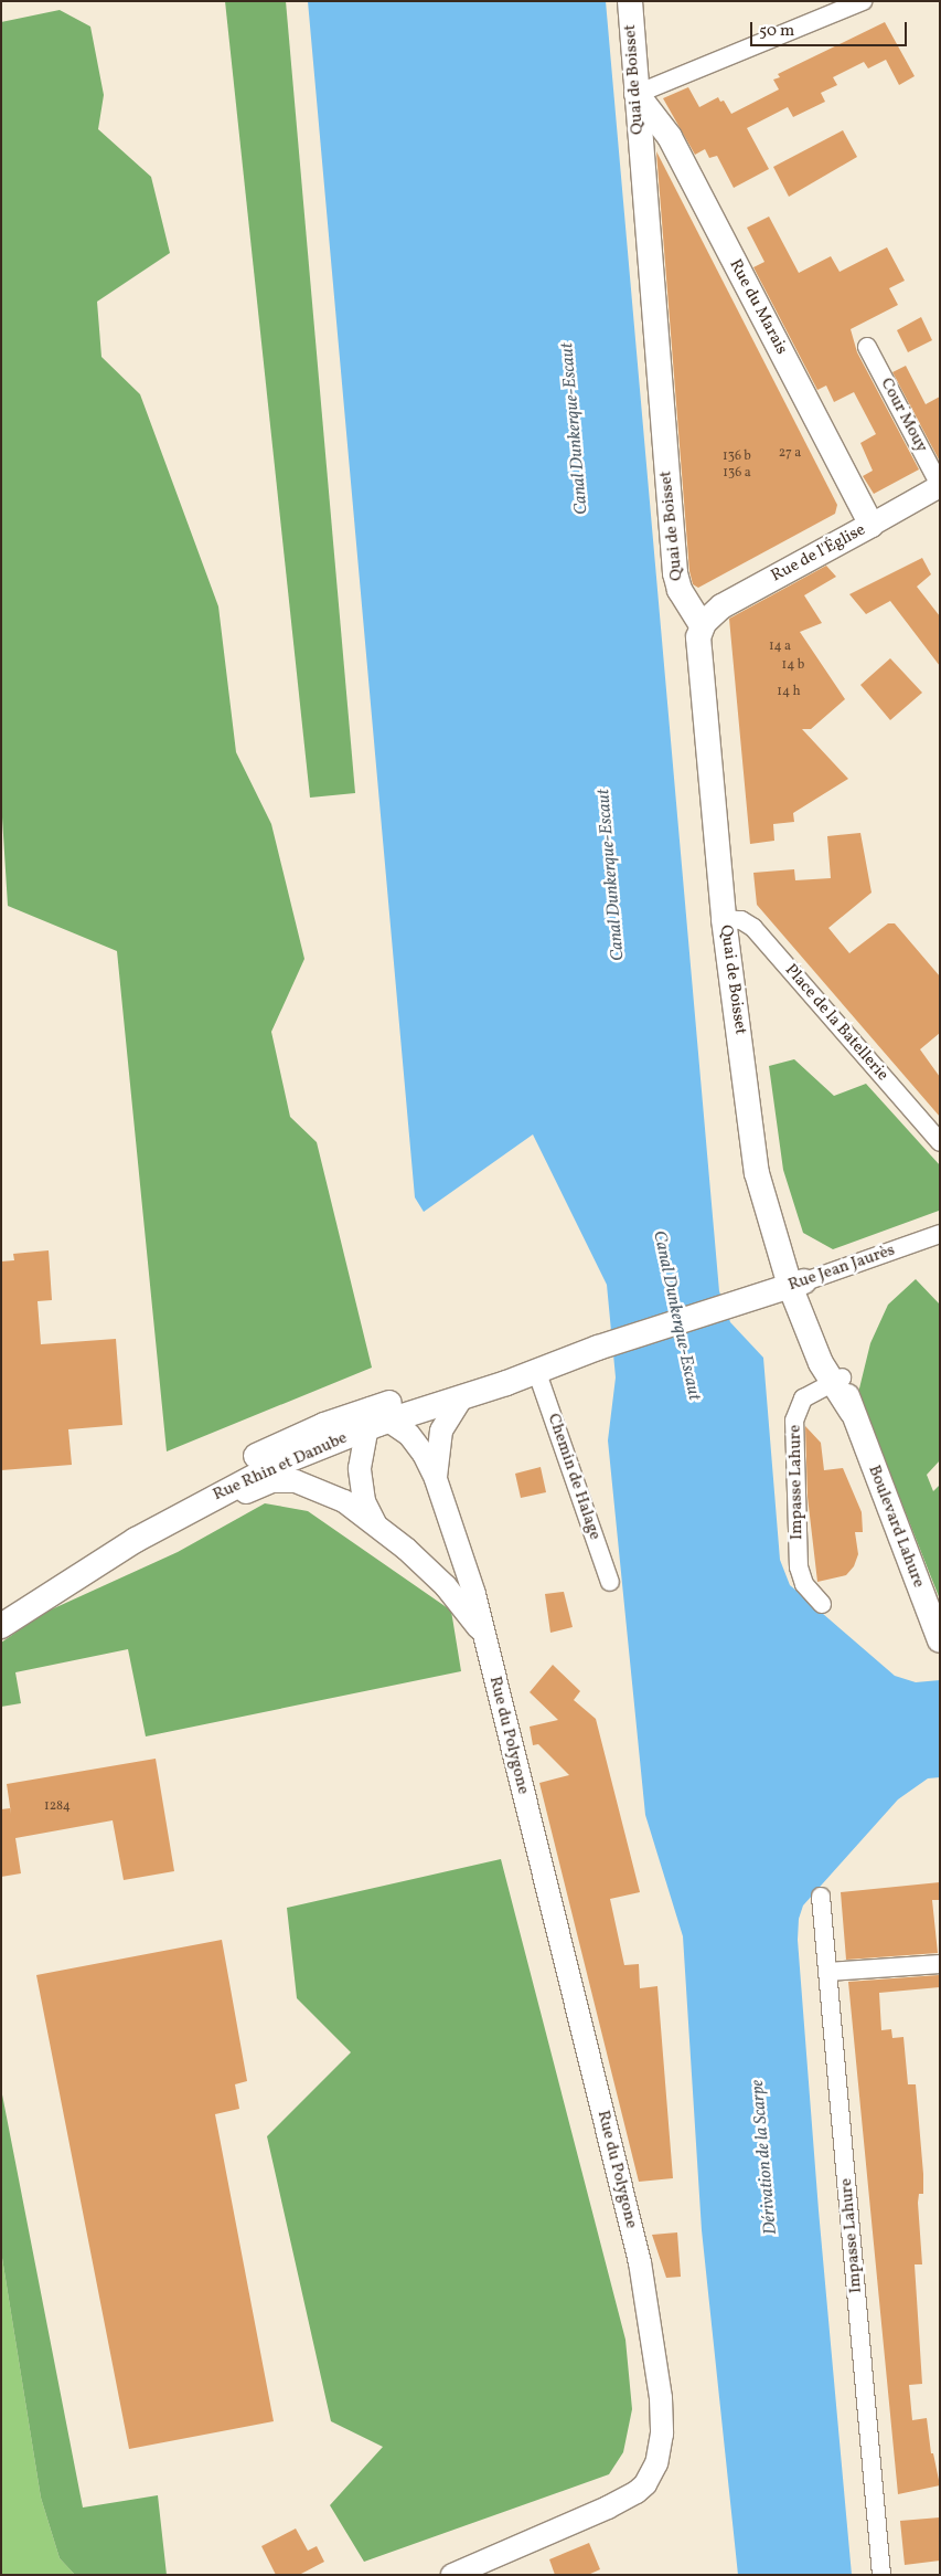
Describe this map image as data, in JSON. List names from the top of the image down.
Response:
{
  "streets": {
    "main road": [
      "Quai de Boisset",
      "Rue du Marais",
      "Rue de l'Église",
      "Rue Jean Jaurès",
      "Rue Rhin et Danube",
      "Boulevard Lahure"
    ],
    "street": [
      "Cour Mouy",
      "Place de la Batellerie",
      "Chemin de Halage",
      "Impasse Lahure",
      "Rue du Polygone"
    ]
  },
  "crossings": [
    ["Quai de Boisset", "Rue du Marais"],
    ["Quai de Boisset", "Rue de l'Église"],
    ["Quai de Boisset", "Place de la Batellerie"],
    ["Quai de Boisset", "Rue Jean Jaurès"],
    ["Quai de Boisset", "Boulevard Lahure"],
    ["Rue du Marais", "Rue de l'Église"],
    ["Cour Mouy", "Rue de l'Église"],
    ["Rue Jean Jaurès", "Rue Rhin et Danube"],
    ["Rue Jean Jaurès", "Boulevard Lahure"],
    ["Rue Rhin et Danube", "Chemin de Halage"],
    ["Rue Rhin et Danube", "Rue du Polygone"],
    ["Impasse Lahure", "Boulevard Lahure"]
  ],
  "water": ["Canal Dunkerque-Escaut", "Dérivation de la Scarpe"],
  "house_numbers": [
    "27 a",
    "136 b",
    "136 a",
    "14 a",
    "14 b",
    "14 h",
    "1284"
  ],
  "scale_bar": "50 m"
}
